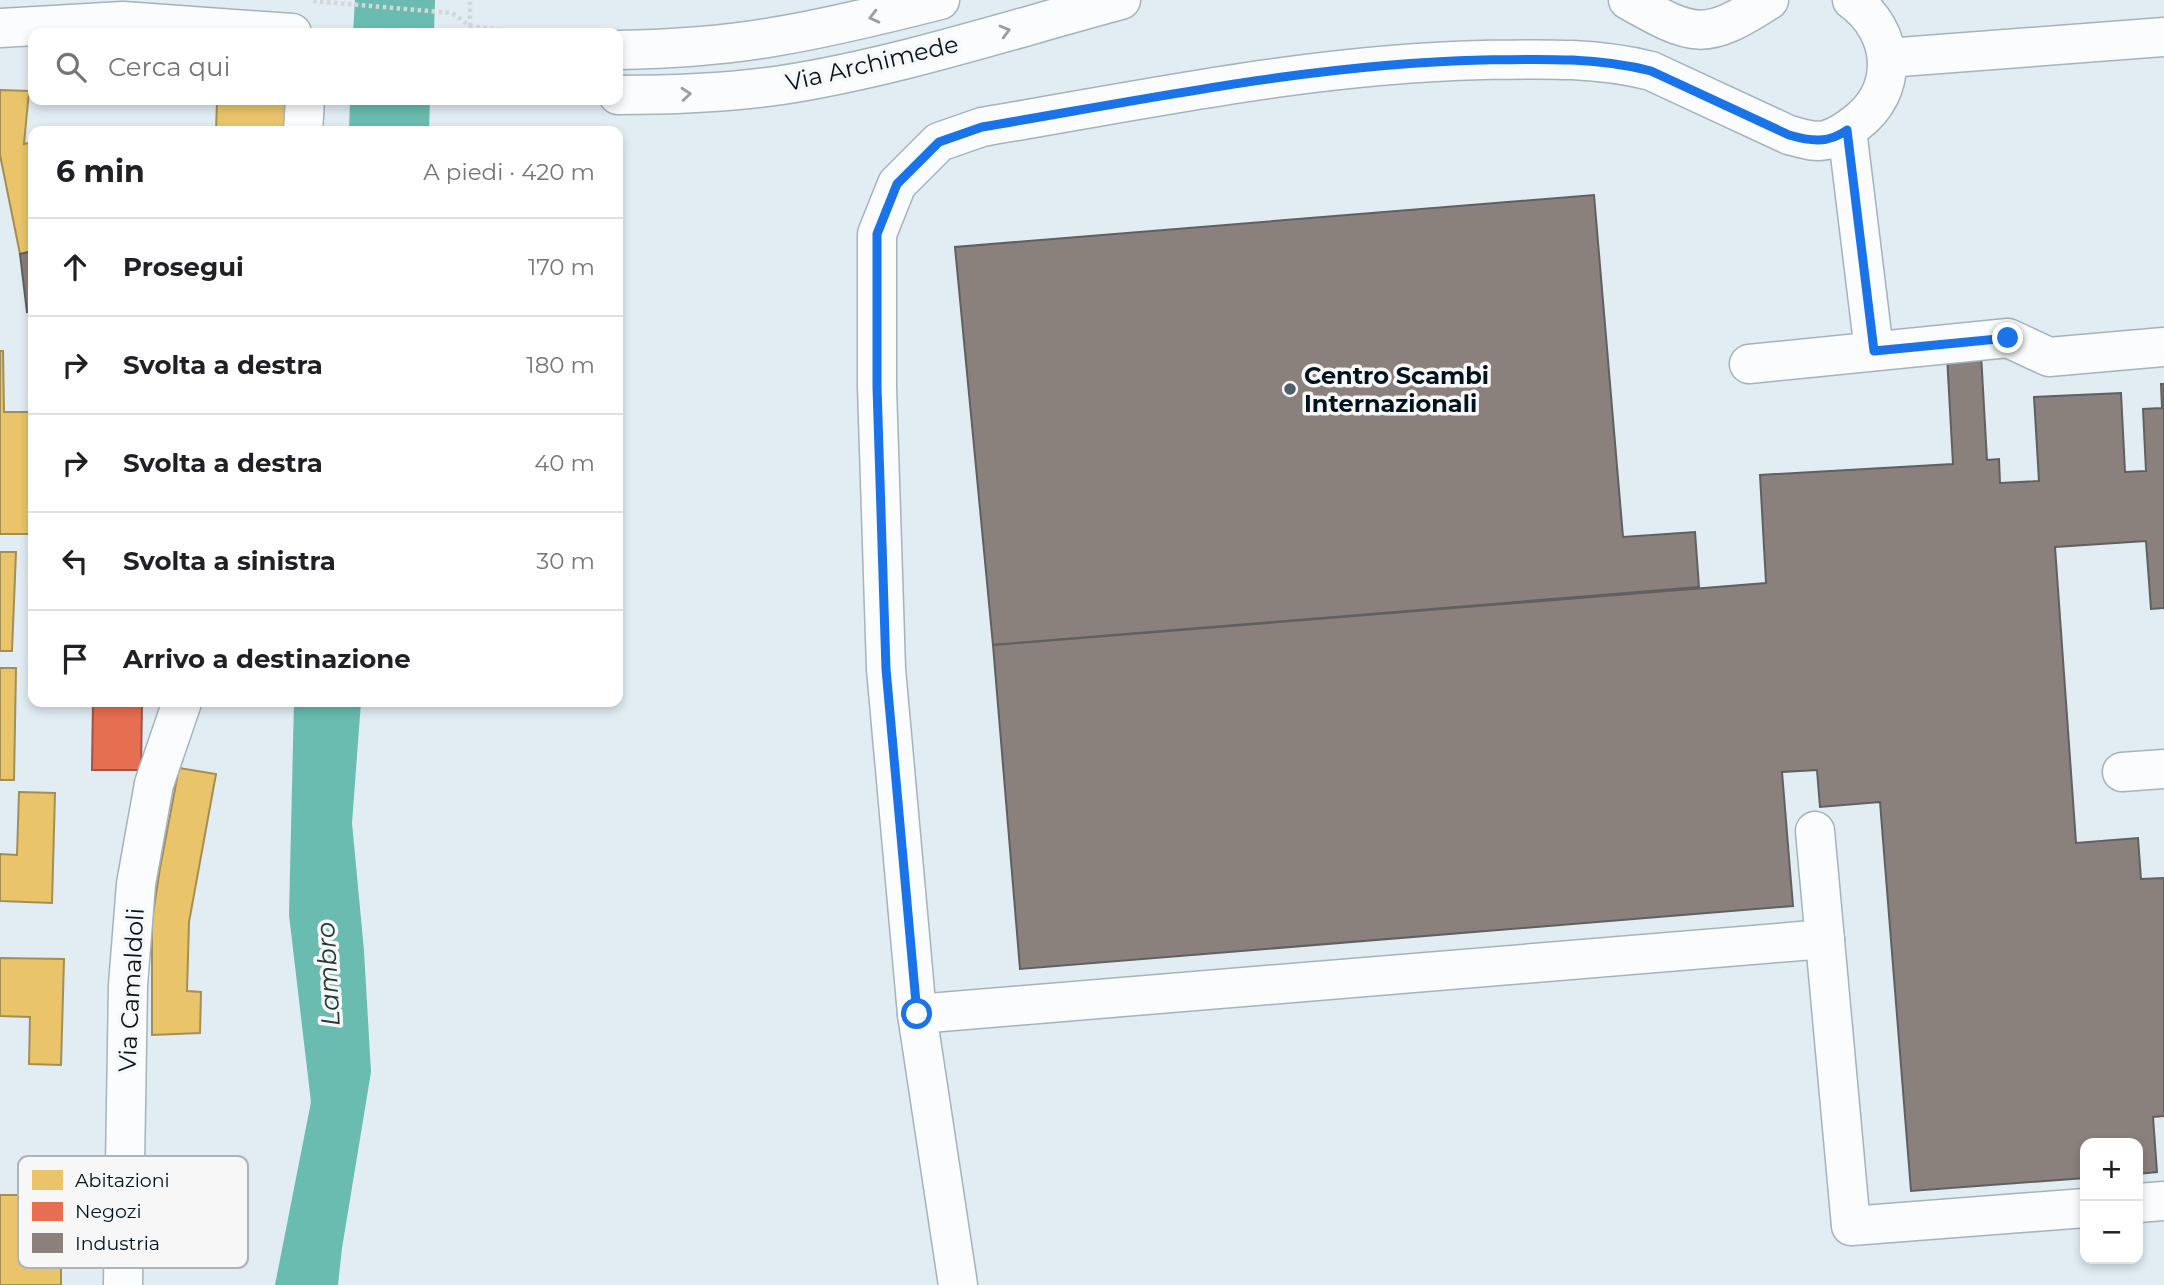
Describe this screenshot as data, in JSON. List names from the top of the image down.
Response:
{
  "streets": {
    "street": ["Via Archimede", "Via Camaldoli"]
  },
  "water": ["Lambro"],
  "places": ["Centro Scambi Internazionali"],
  "legend": ["Abitazioni", "Negozi", "Industria"],
  "page": {
    "search": "Cerca qui",
    "heading": ["6 min", "A piedi · 420 m"],
    "list": [
      ["Prosegui", "170 m"],
      ["Svolta a destra", "180 m"],
      ["Svolta a destra", "40 m"],
      ["Svolta a sinistra", "30 m"],
      "Arrivo a destinazione"
    ],
    "map_buttons": ["+", "−"]
  }
}
